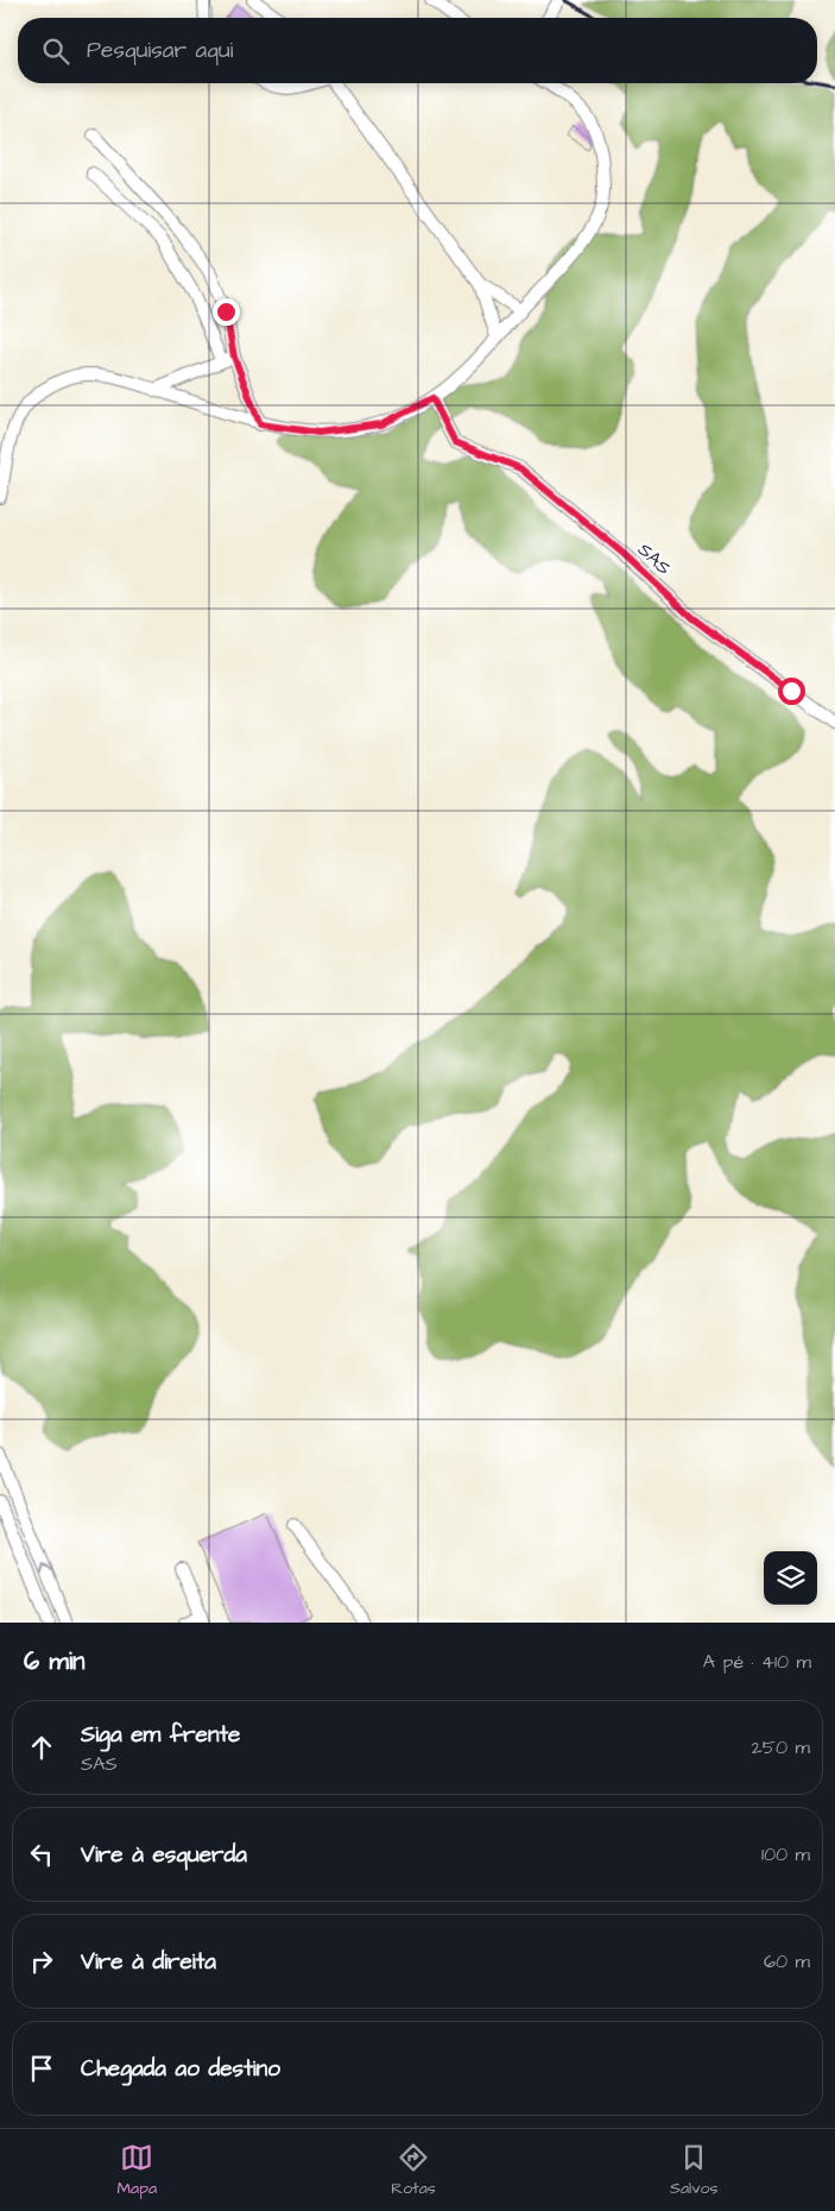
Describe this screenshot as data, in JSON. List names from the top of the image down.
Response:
{
  "streets": {
    "street": ["SAS"]
  },
  "page": {
    "search": "Pesquisar aqui",
    "heading": ["6 min", "A pé · 410 m"],
    "list": [
      ["Siga em frente", "SAS", "250 m"],
      ["Vire à esquerda", "100 m"],
      ["Vire à direita", "60 m"],
      "Chegada ao destino"
    ],
    "nav": ["Mapa", "Rotas", "Salvos"]
  }
}
